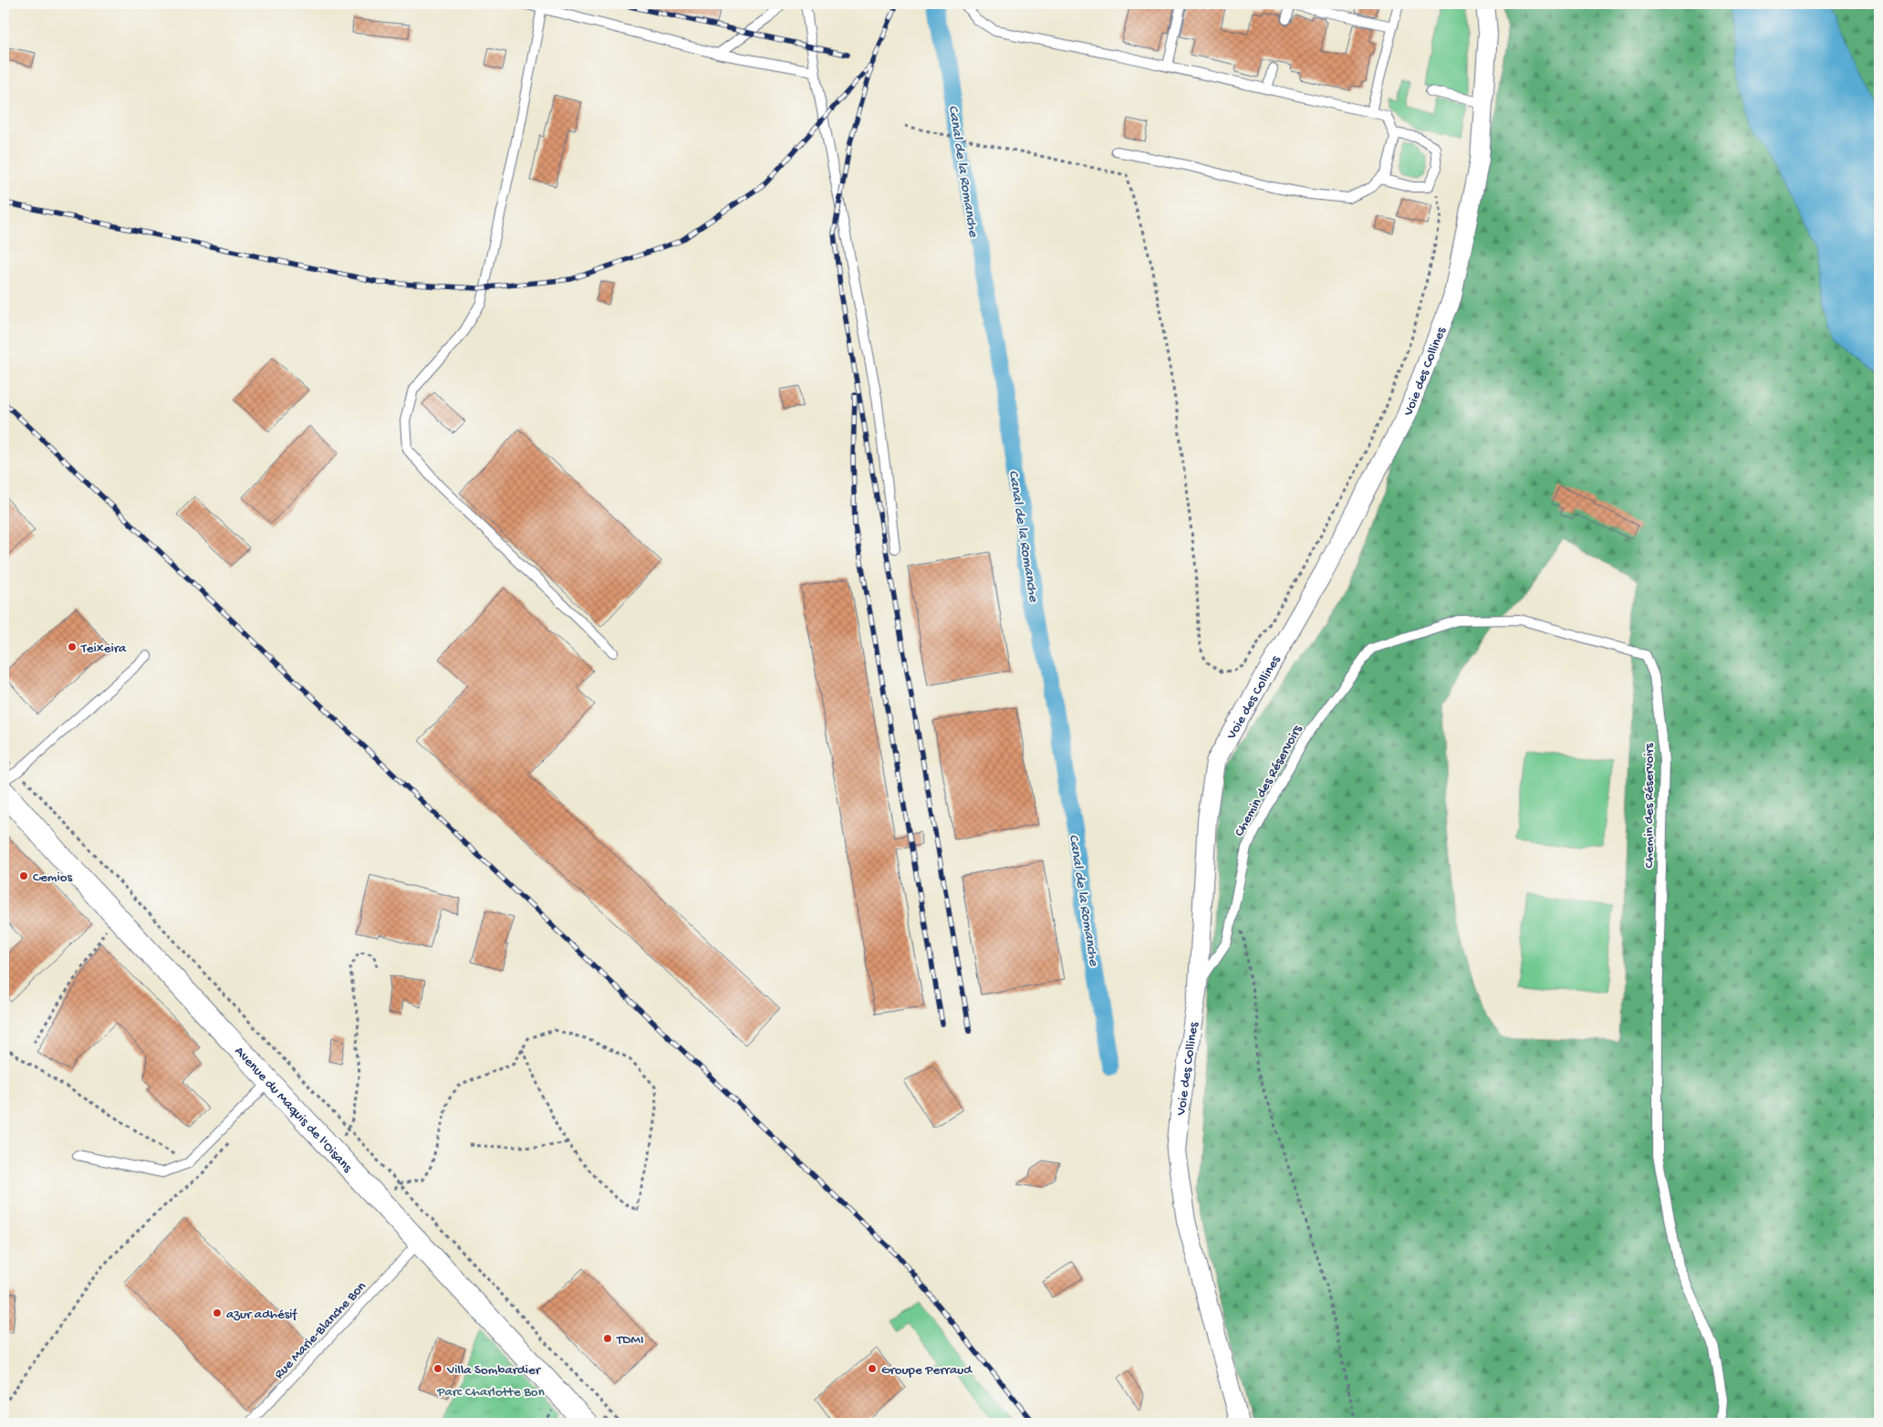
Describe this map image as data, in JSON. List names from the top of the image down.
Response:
{
  "streets": {
    "street": ["Voie des Collines", "Avenue du Maquis de l'Oisans"],
    "lane": ["Chemin des Réservoirs", "Rue Marie-Blanche Bon"]
  },
  "crossings": [
    ["Voie des Collines", "Chemin des Réservoirs"],
    ["Avenue du Maquis de l'Oisans", "Rue Marie-Blanche Bon"]
  ],
  "water": ["Canal de la Romanche"],
  "parks": ["Parc Charlotte Bon"],
  "places": [
    "Teixeira",
    "Cemios",
    "azur adhésif",
    "TDMI",
    "Villa Sombardier",
    "Groupe Perraud"
  ]
}
